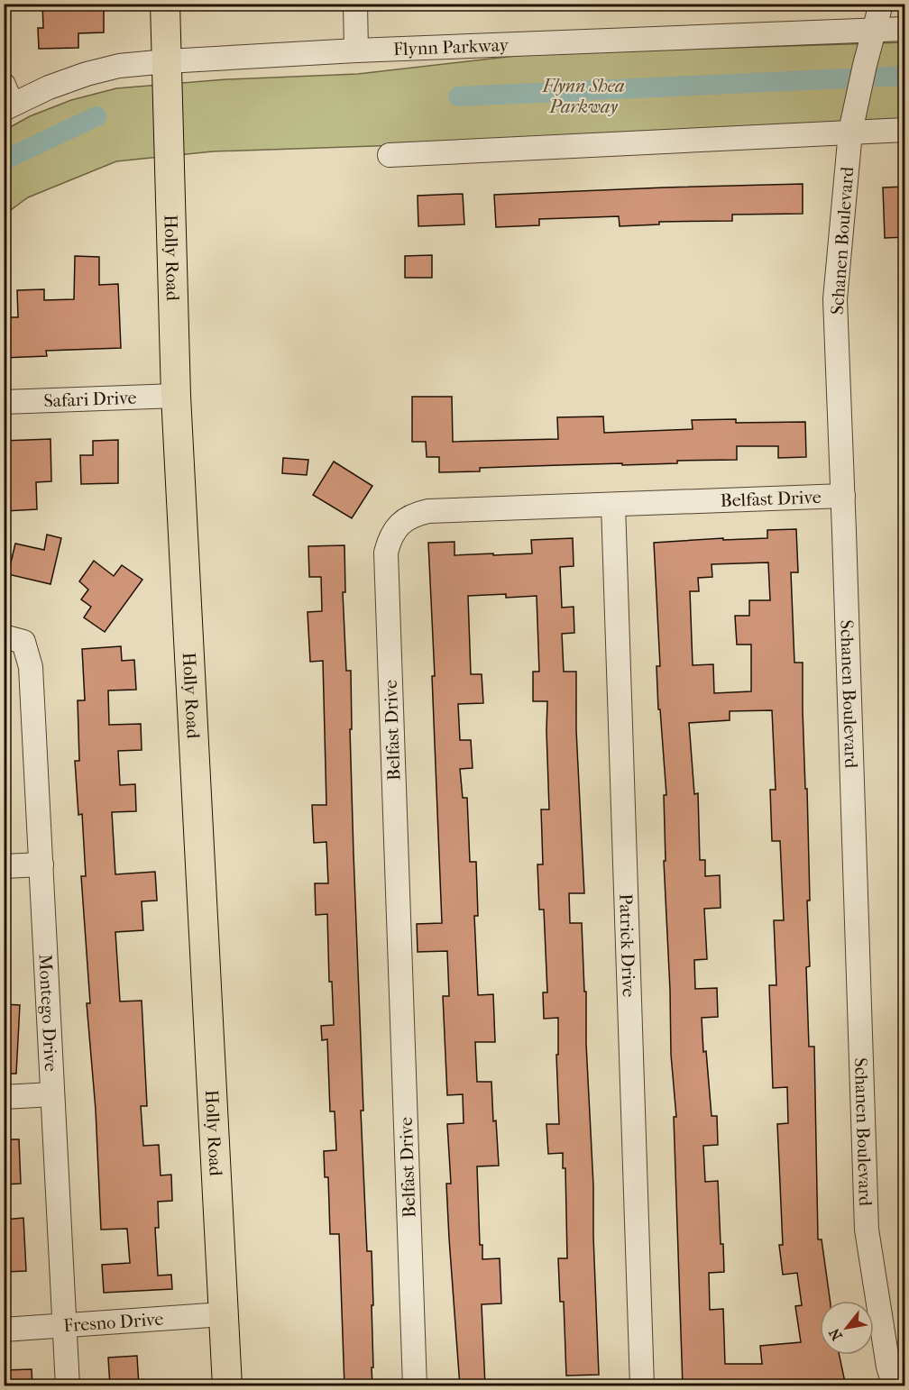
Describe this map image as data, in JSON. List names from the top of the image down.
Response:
{
  "streets": {
    "main road": ["Holly Road"],
    "street": [
      "Flynn Parkway",
      "Schanen Boulevard",
      "Safari Drive",
      "Belfast Drive",
      "Patrick Drive",
      "Montego Drive",
      "Fresno Drive"
    ]
  },
  "crossings": [
    ["Flynn Parkway", "Schanen Boulevard"],
    ["Flynn Parkway", "Holly Road"],
    ["Schanen Boulevard", "Belfast Drive"],
    ["Holly Road", "Safari Drive"],
    ["Holly Road", "Fresno Drive"],
    ["Belfast Drive", "Patrick Drive"],
    ["Montego Drive", "Fresno Drive"]
  ],
  "parks": ["Flynn Shea Parkway"],
  "north": "bottom left"
}
